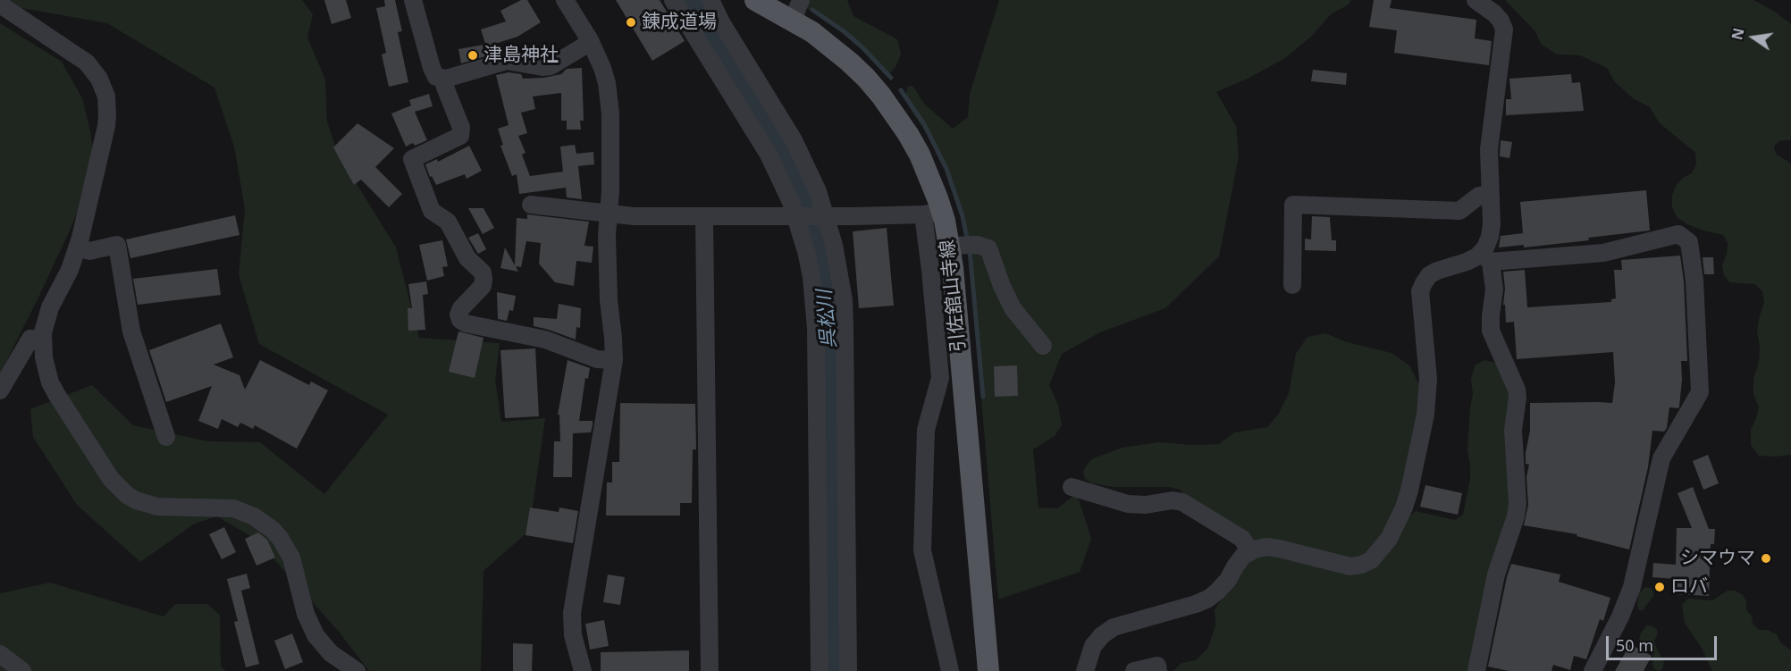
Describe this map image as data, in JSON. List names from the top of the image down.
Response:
{
  "streets": {
    "main road": ["引佐舘山寺線"]
  },
  "water": ["呉松川"],
  "places": [
    "錬成道場",
    "津島神社",
    "シマウマ",
    "ロバ"
  ],
  "scale_bar": "50 m",
  "north": "left"
}
